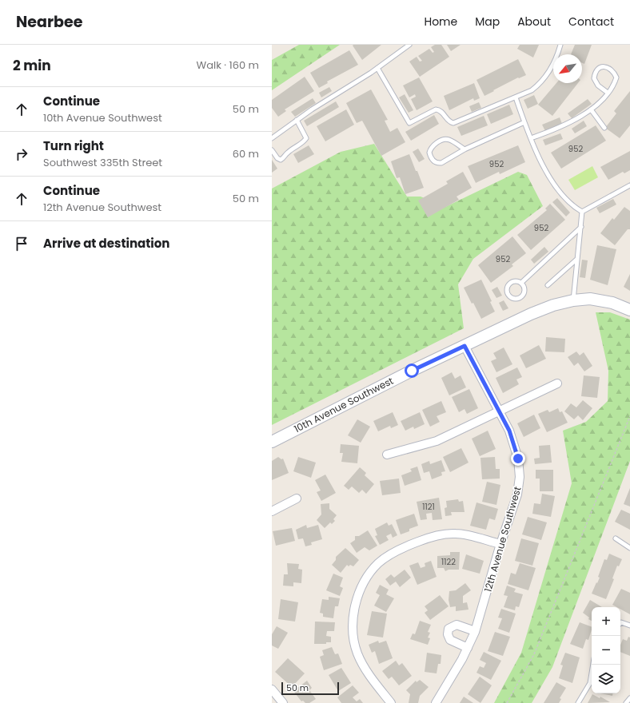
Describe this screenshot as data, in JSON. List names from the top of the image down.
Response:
{
  "streets": {
    "street": ["10th Avenue Southwest", "12th Avenue Southwest"]
  },
  "crossings": [
    ["10th Avenue Southwest", "12th Avenue Southwest"]
  ],
  "house_numbers": [
    "952",
    "952",
    "952",
    "952",
    "1121",
    "1122"
  ],
  "scale_bar": "50 m",
  "north": "bottom left",
  "page": {
    "header": "Nearbee",
    "nav": [
      "Home",
      "Map",
      "About",
      "Contact"
    ],
    "heading": ["2 min", "Walk · 160 m"],
    "list": [
      ["Continue", "10th Avenue Southwest", "50 m"],
      ["Turn right", "Southwest 335th Street", "60 m"],
      ["Continue", "12th Avenue Southwest", "50 m"],
      "Arrive at destination"
    ],
    "map_buttons": ["+", "−"],
    "scale": "50 m"
  }
}
